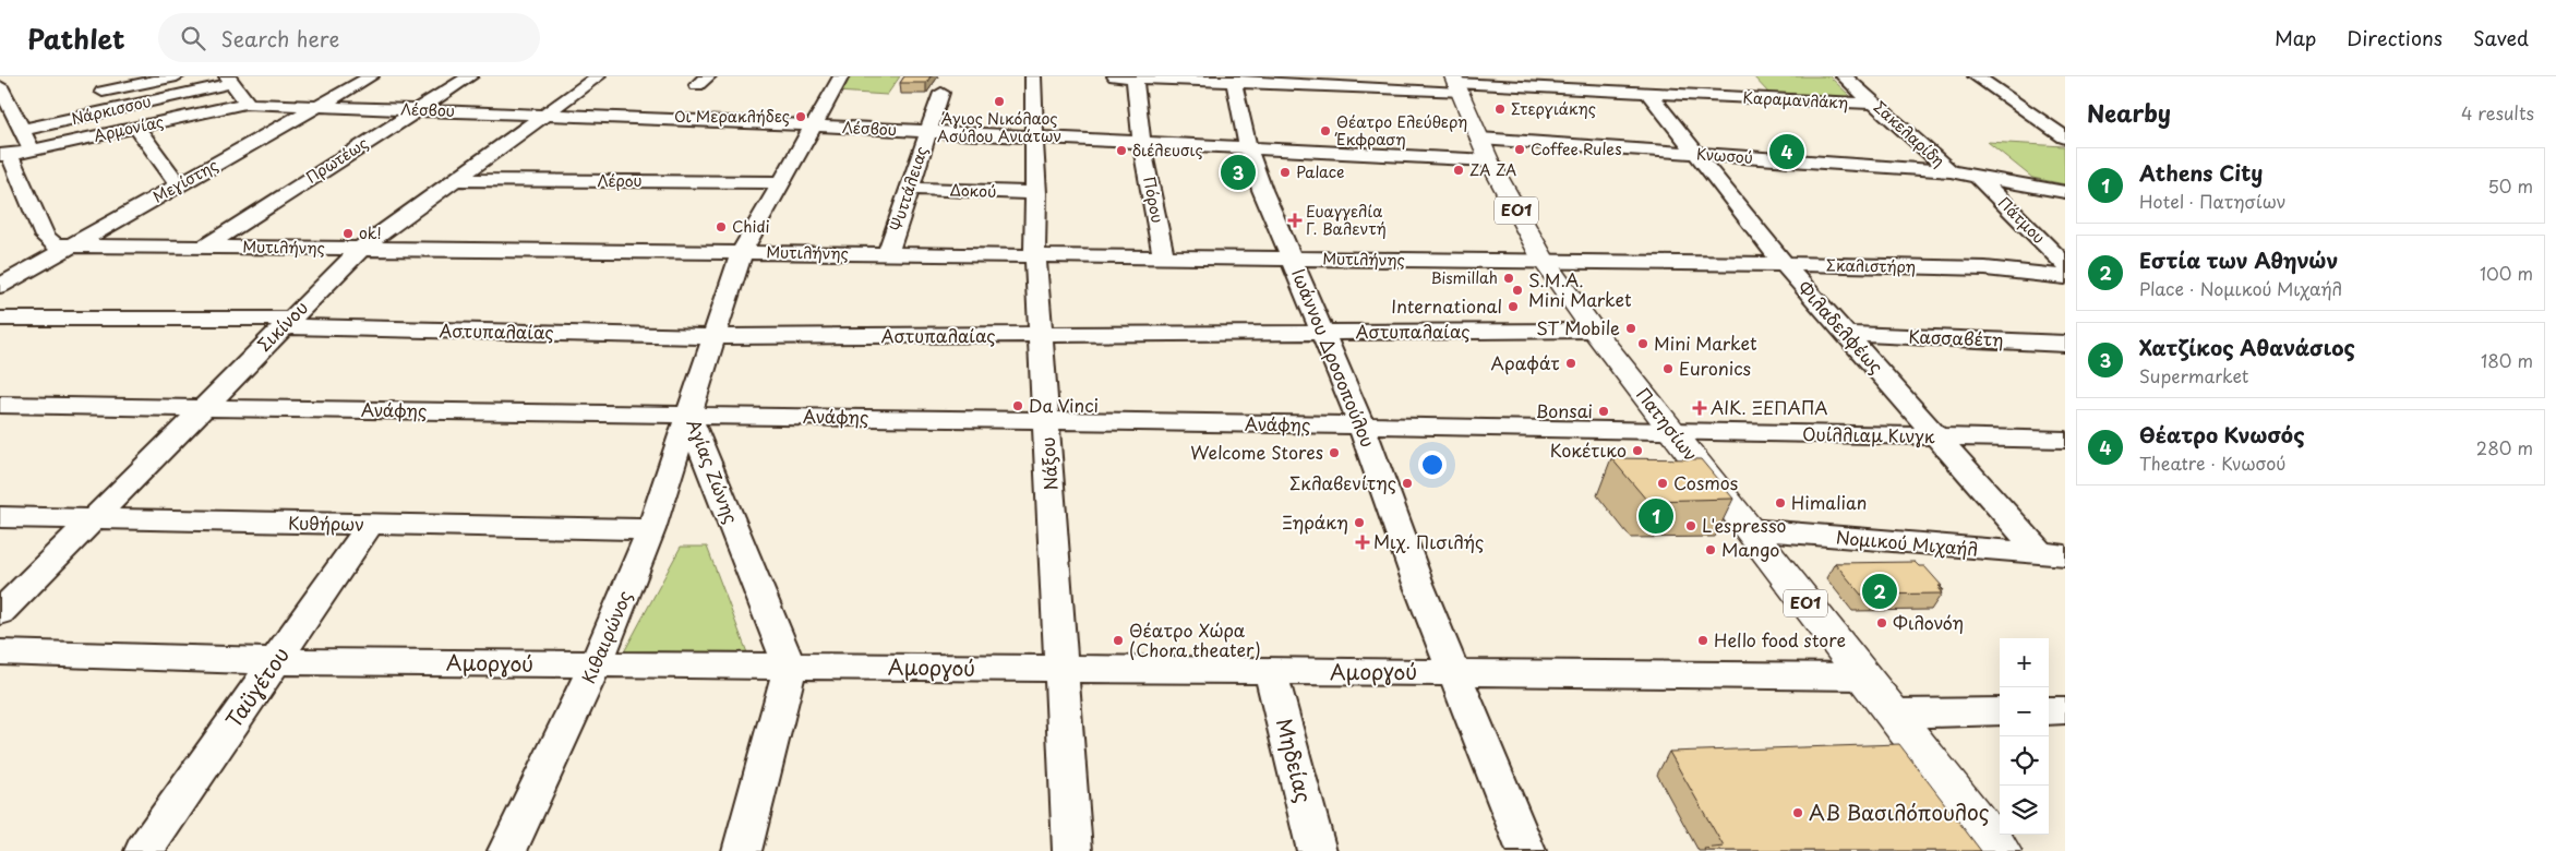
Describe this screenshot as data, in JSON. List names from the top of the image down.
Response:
{
  "streets": {
    "main road": ["ΕΟ1", "Πατησίων"],
    "street": [
      "Καραμανλάκη",
      "Νάρκισσου",
      "Λέσβου",
      "Αρμονίας",
      "Σακελαρίδη",
      "Κνωσού",
      "Πρωτέως",
      "Μεγίστης",
      "Λέρου",
      "Ψυττάλειας",
      "Δοκού",
      "Πόρου",
      "Πάτμου",
      "Μυτιλήνης",
      "Σκαλιστήρη",
      "Σικίνου",
      "Φιλαδελφέως",
      "Αστυπαλαίας",
      "Κασσαβέτη",
      "Ιωάννου Δροσοπούλου",
      "Ανάφης",
      "Ουίλλιαμ Κινγκ",
      "Νάξου",
      "Αγίας Ζώνης",
      "Κυθήρων",
      "Νομικού Μιχαήλ",
      "Κιθαιρώνος",
      "Αμοργού",
      "Ταϋγέτου",
      "Μηδείας"
    ]
  },
  "crossings": [
    ["Καραμανλάκη", "Σακελαρίδη"],
    ["Καραμανλάκη", "Πόρου"],
    ["Καραμανλάκη", "Φιλαδελφέως"],
    ["Καραμανλάκη", "Ιωάννου Δροσοπούλου"],
    ["Καραμανλάκη", "Πατησίων"],
    ["Λέσβου", "Αρμονίας"],
    ["Λέσβου", "Πρωτέως"],
    ["Λέσβου", "Μεγίστης"],
    ["Λέσβου", "Ψυττάλειας"],
    ["Λέσβου", "Πόρου"],
    ["Λέσβου", "Σικίνου"],
    ["Λέσβου", "Ιωάννου Δροσοπούλου"],
    ["Λέσβου", "Πατησίων"],
    ["Λέσβου", "Νάξου"],
    ["Λέσβου", "Αγίας Ζώνης"],
    ["Σακελαρίδη", "Κνωσού"],
    ["Κνωσού", "Πάτμου"],
    ["Κνωσού", "Φιλαδελφέως"],
    ["Κνωσού", "Πατησίων"],
    ["Πρωτέως", "Μυτιλήνης"],
    ["Μεγίστης", "Μυτιλήνης"],
    ["Λέρου", "Σικίνου"],
    ["Λέρου", "Αγίας Ζώνης"],
    ["Ψυττάλειας", "Δοκού"],
    ["Ψυττάλειας", "Μυτιλήνης"],
    ["Δοκού", "Νάξου"],
    ["Πόρου", "Μυτιλήνης"],
    ["Μυτιλήνης", "Σκαλιστήρη"],
    ["Μυτιλήνης", "Σικίνου"],
    ["Μυτιλήνης", "Ιωάννου Δροσοπούλου"],
    ["Μυτιλήνης", "Πατησίων"],
    ["Μυτιλήνης", "Νάξου"],
    ["Μυτιλήνης", "Αγίας Ζώνης"],
    ["Σκαλιστήρη", "Φιλαδελφέως"],
    ["Σκαλιστήρη", "Πατησίων"],
    ["Σικίνου", "Αστυπαλαίας"],
    ["Σικίνου", "Ανάφης"],
    ["Σικίνου", "Κυθήρων"],
    ["Φιλαδελφέως", "Κασσαβέτη"],
    ["Φιλαδελφέως", "Ουίλλιαμ Κινγκ"],
    ["Φιλαδελφέως", "Νομικού Μιχαήλ"],
    ["Αστυπαλαίας", "Ιωάννου Δροσοπούλου"],
    ["Αστυπαλαίας", "Πατησίων"],
    ["Αστυπαλαίας", "Νάξου"],
    ["Αστυπαλαίας", "Αγίας Ζώνης"],
    ["Ιωάννου Δροσοπούλου", "Ανάφης"],
    ["Ιωάννου Δροσοπούλου", "Αμοργού"],
    ["Ανάφης", "Πατησίων"],
    ["Ανάφης", "Ουίλλιαμ Κινγκ"],
    ["Ανάφης", "Νάξου"],
    ["Ανάφης", "Αγίας Ζώνης"],
    ["Ανάφης", "Κιθαιρώνος"],
    ["Πατησίων", "Ουίλλιαμ Κινγκ"],
    ["Πατησίων", "Νομικού Μιχαήλ"],
    ["Πατησίων", "Αμοργού"],
    ["Νάξου", "Αμοργού"],
    ["Αγίας Ζώνης", "Κιθαιρώνος"],
    ["Αγίας Ζώνης", "Αμοργού"],
    ["Κυθήρων", "Κιθαιρώνος"],
    ["Κυθήρων", "Ταϋγέτου"],
    ["Κιθαιρώνος", "Αμοργού"],
    ["Αμοργού", "Ταϋγέτου"],
    ["Αμοργού", "Μηδείας"]
  ],
  "places": {
    "other": [
      "Άγιος Νικόλαος Ασύλου Ανιάτων",
      "Στεργιάκης",
      "Οι Μερακλήδες",
      "Θέατρο Ελεύθερη Έκφραση",
      "Coffee Rules",
      "διέλευσις",
      "ZA ZA",
      "Palace",
      "Chidi",
      "ok!",
      "Bismillah",
      "S.M.A. Mini Market",
      "International",
      "ST Mobile",
      "Mini Market",
      "Αραφάτ",
      "Euronics",
      "Da Vinci",
      "Bonsai",
      "Κοκέτικο",
      "Welcome Stores",
      "Σκλαβενίτης",
      "Cosmos",
      "Himalian",
      "Ξηράκη",
      "L'espresso",
      "Mango",
      "Φιλονόη",
      "Θέατρο Χώρα (Chora theater)",
      "Hello food store",
      "ΑΒ Βασιλόπουλος"
    ],
    "health": ["Ευαγγελία Γ. Βαλεντή", "ΑΙΚ. ΞΕΠΑΠΑ", "Μιχ. Πισιλής"]
  },
  "page": {
    "header": "Pathlet",
    "search": "Search here",
    "nav": ["Map", "Directions", "Saved"],
    "heading": ["Nearby", "4 results"],
    "pins": [
      "4",
      "3",
      "1",
      "2"
    ],
    "list": [
      {
        "mark": "1",
        "name": "Athens City",
        "note": "Hotel · Πατησίων",
        "value": "50 m"
      },
      {
        "mark": "2",
        "name": "Εστία των Αθηνών",
        "note": "Place · Νομικού Μιχαήλ",
        "value": "100 m"
      },
      {
        "mark": "3",
        "name": "Χατζίκος Αθανάσιος",
        "note": "Supermarket",
        "value": "180 m"
      },
      {
        "mark": "4",
        "name": "Θέατρο Κνωσός",
        "note": "Theatre · Κνωσού",
        "value": "280 m"
      }
    ],
    "map_buttons": ["+", "−"]
  }
}
